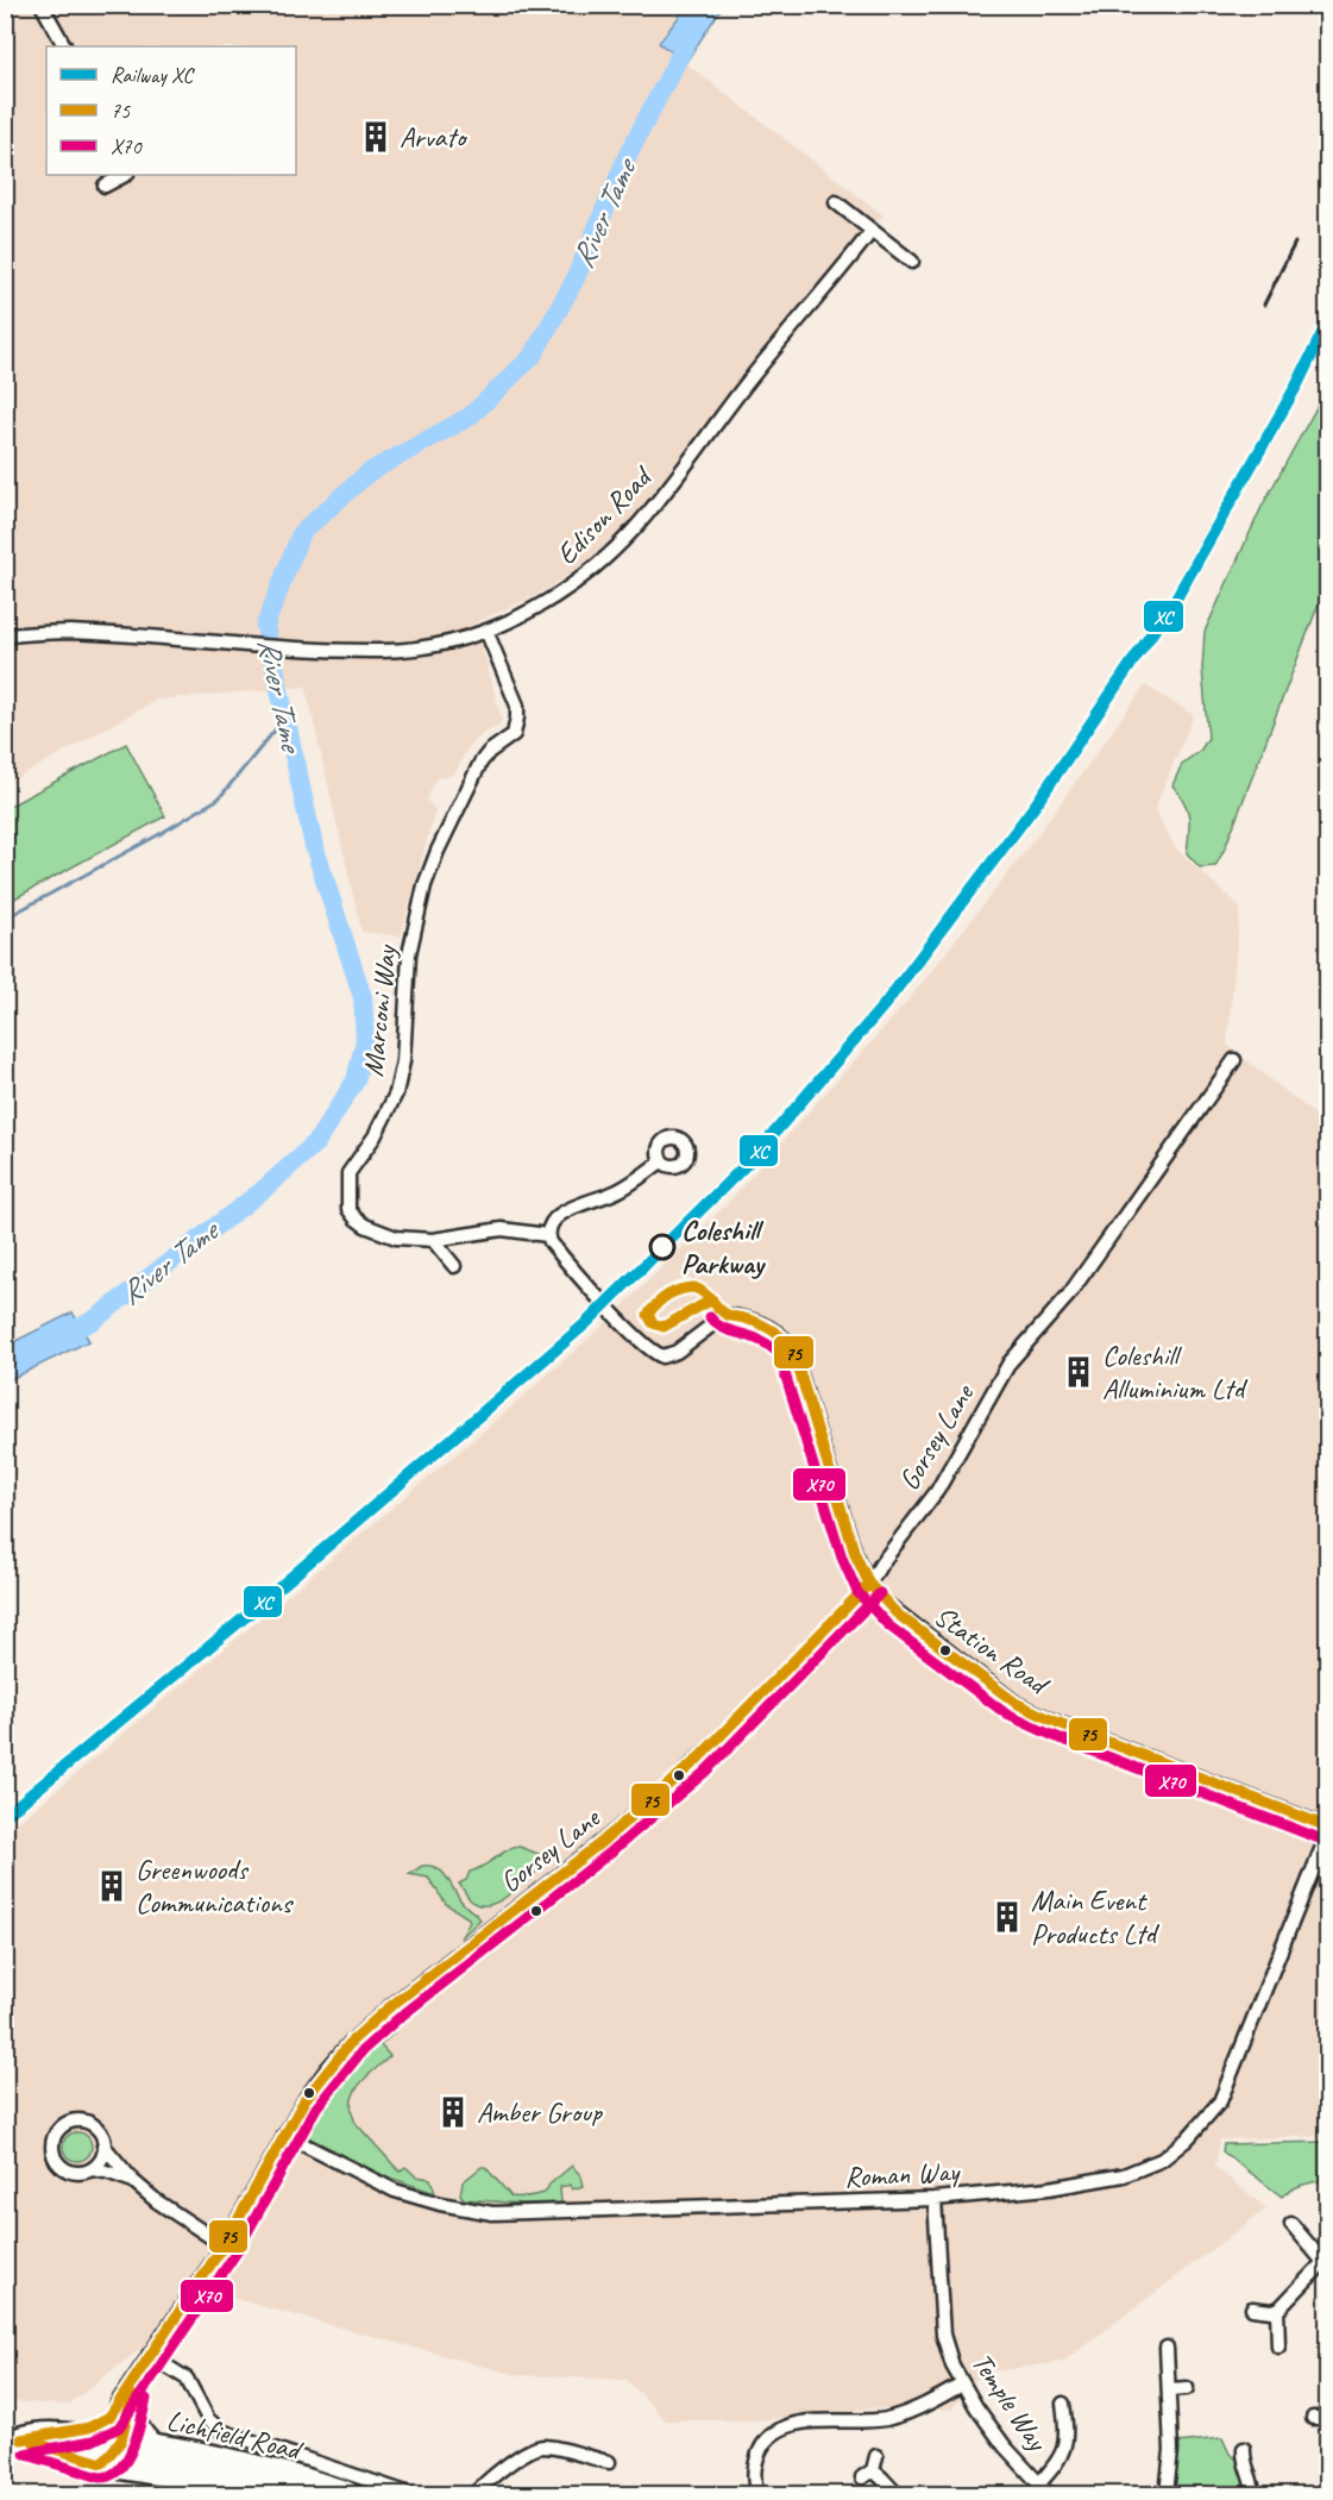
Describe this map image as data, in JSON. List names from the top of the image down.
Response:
{
  "streets": {
    "highway": ["Lichfield Road"],
    "street": [
      "Edison Road",
      "Marconi Way",
      "Gorsey Lane",
      "Station Road",
      "Roman Way",
      "Temple Way"
    ]
  },
  "crossings": [
    ["Edison Road", "Marconi Way"],
    ["Marconi Way", "Station Road"],
    ["Gorsey Lane", "Station Road"],
    ["Gorsey Lane", "Roman Way"],
    ["Gorsey Lane", "Lichfield Road"],
    ["Roman Way", "Temple Way"]
  ],
  "water": ["River Tame"],
  "places": {
    "building": [
      "Arvato",
      "Coleshill Alluminium Ltd",
      "Greenwoods Communications",
      "Main Event Products Ltd",
      "Amber Group"
    ],
    "other": ["Coleshill Parkway"]
  },
  "lines": ["rail line XC", "transit line 75", "transit line X70"],
  "legend": ["Railway XC", "75", "X70"]
}
